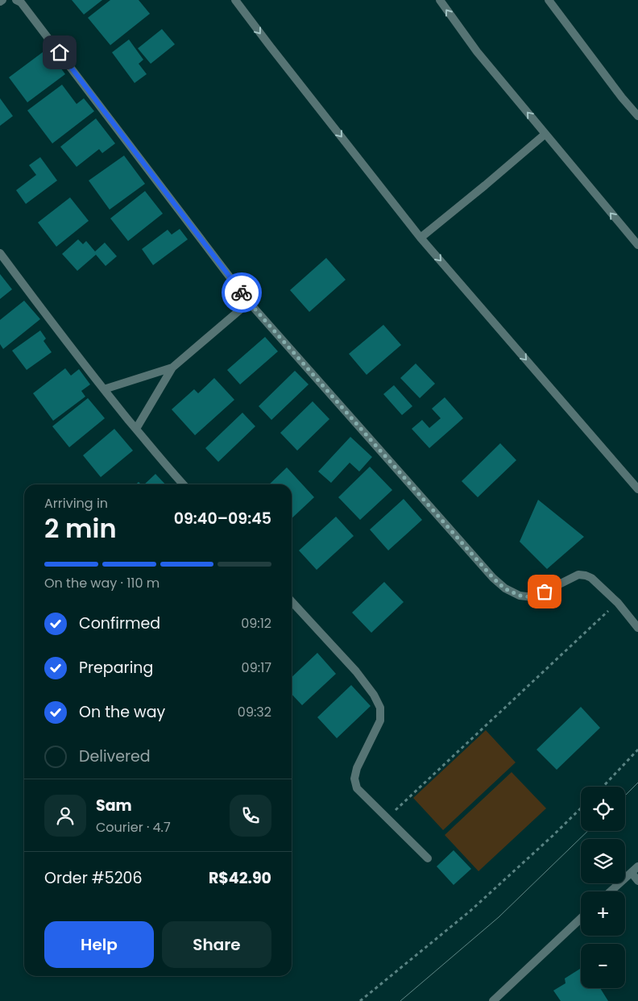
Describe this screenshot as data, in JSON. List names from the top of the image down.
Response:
{
  "page": {
    "heading": ["2 min", "Arriving in", "09:40–09:45"],
    "panel": [
      "Sam",
      "Courier · 4.7",
      "Order #5206",
      "R$42.90"
    ],
    "bar": "On the way · 110 m",
    "list": [
      ["Confirmed", "09:12"],
      ["Preparing", "09:17"],
      ["On the way", "09:32"],
      "Delivered"
    ],
    "map_buttons": ["+", "−"],
    "buttons": ["Help", "Share"]
  }
}
